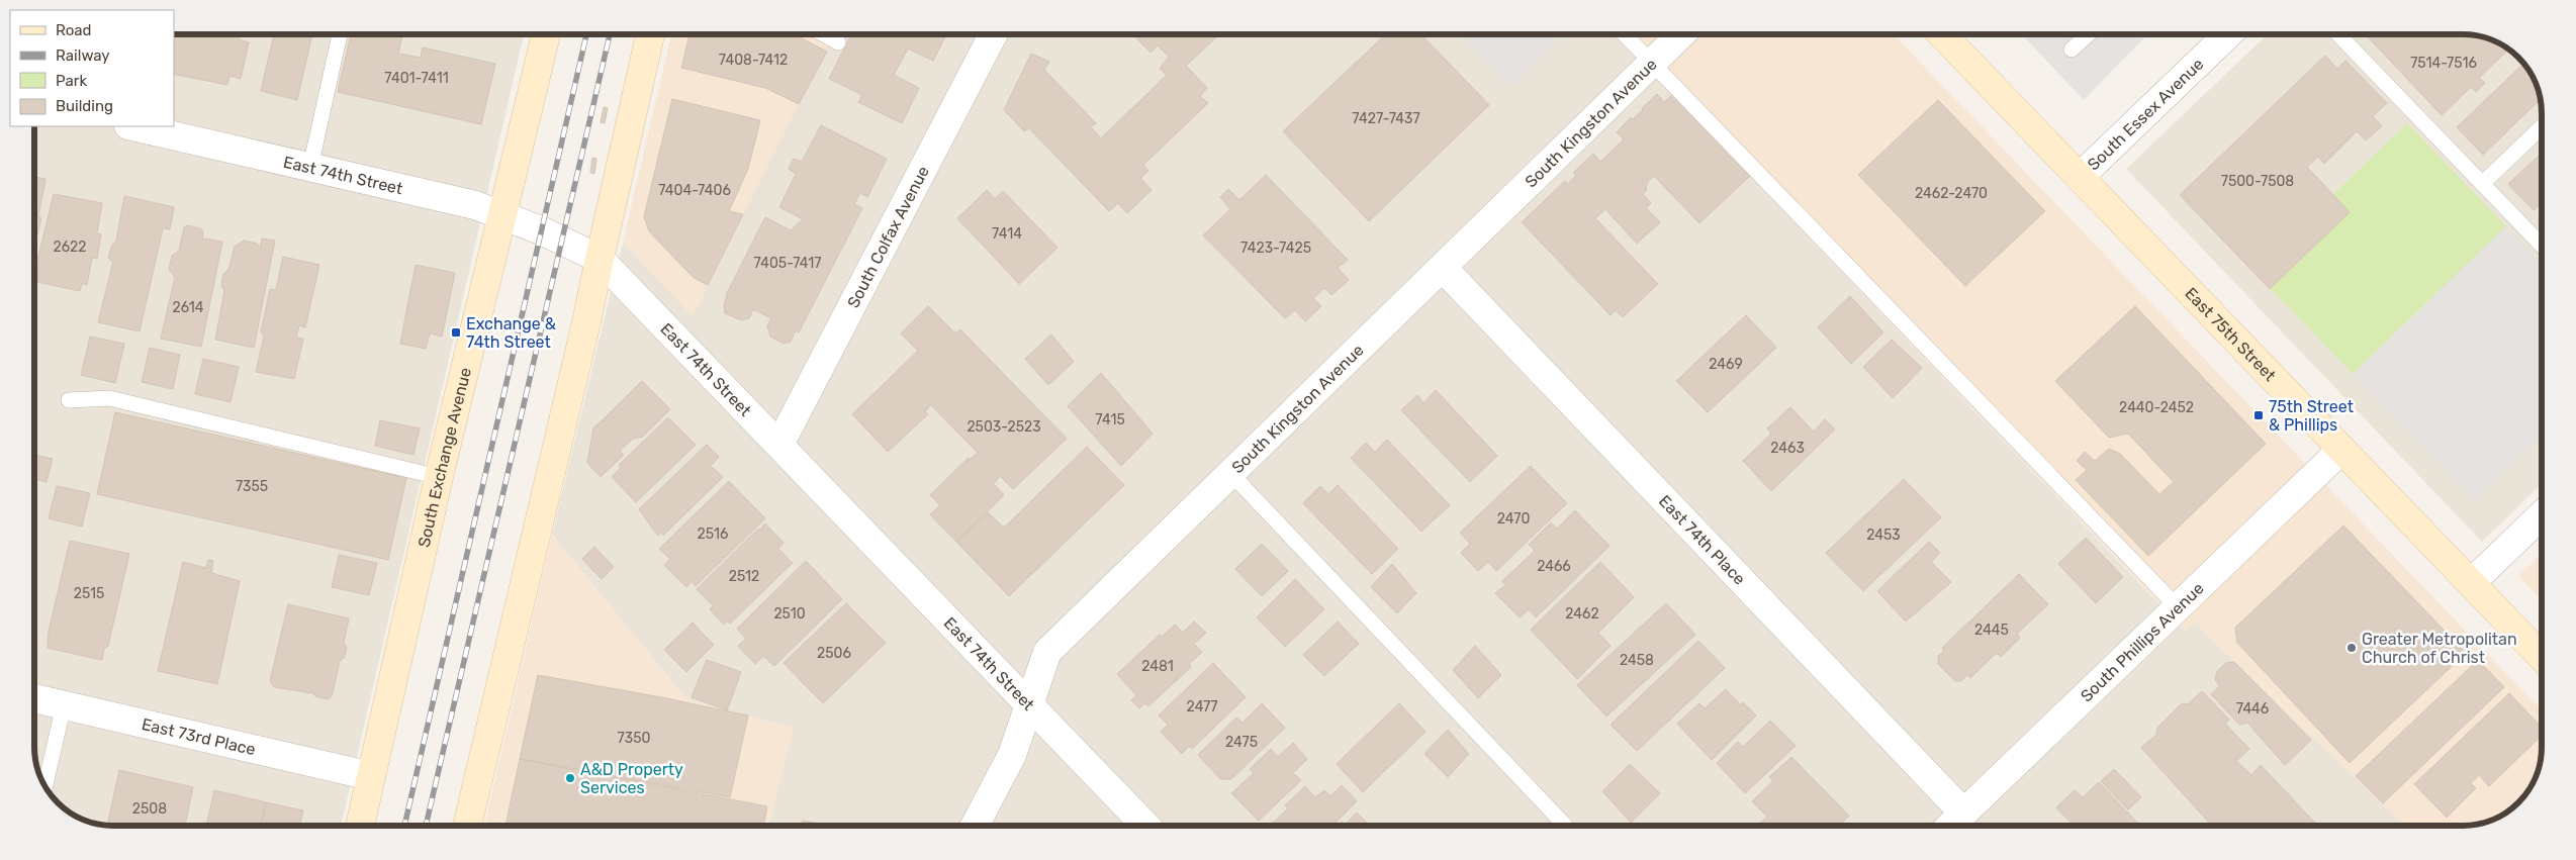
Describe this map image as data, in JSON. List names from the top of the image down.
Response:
{
  "streets": {
    "main road": ["East 75th Street", "South Exchange Avenue"],
    "street": [
      "South Essex Avenue",
      "South Kingston Avenue",
      "East 74th Street",
      "South Colfax Avenue",
      "East 74th Place",
      "South Phillips Avenue",
      "East 73rd Place"
    ]
  },
  "crossings": [
    ["South Essex Avenue", "East 75th Street"],
    ["South Kingston Avenue", "East 74th Street"],
    ["South Kingston Avenue", "East 74th Place"],
    ["East 74th Street", "South Colfax Avenue"],
    ["East 74th Street", "South Exchange Avenue"],
    ["East 75th Street", "South Phillips Avenue"],
    ["South Exchange Avenue", "East 73rd Place"],
    ["East 74th Place", "South Phillips Avenue"]
  ],
  "places": {
    "transit": ["Exchange & 74th Street", "75th Street & Phillips"],
    "other": ["Greater Metropolitan Church of Christ", "A&D Property Services"]
  },
  "house_numbers": [
    "7408-7412",
    "7514-7516",
    "7401-7411",
    "7427-7437",
    "7500-7508",
    "7404-7406",
    "2462-2470",
    "7414",
    "2622",
    "7423-7425",
    "7405-7417",
    "2614",
    "2469",
    "2440-2452",
    "7415",
    "2503-2523",
    "2463",
    "7355",
    "2470",
    "2516",
    "2453",
    "2466",
    "2512",
    "2515",
    "2510",
    "2462",
    "2445",
    "2506",
    "2458",
    "2481",
    "2477",
    "7446",
    "7350",
    "2475",
    "2508"
  ],
  "legend": [
    "Road",
    "Railway",
    "Park",
    "Building"
  ]
}
